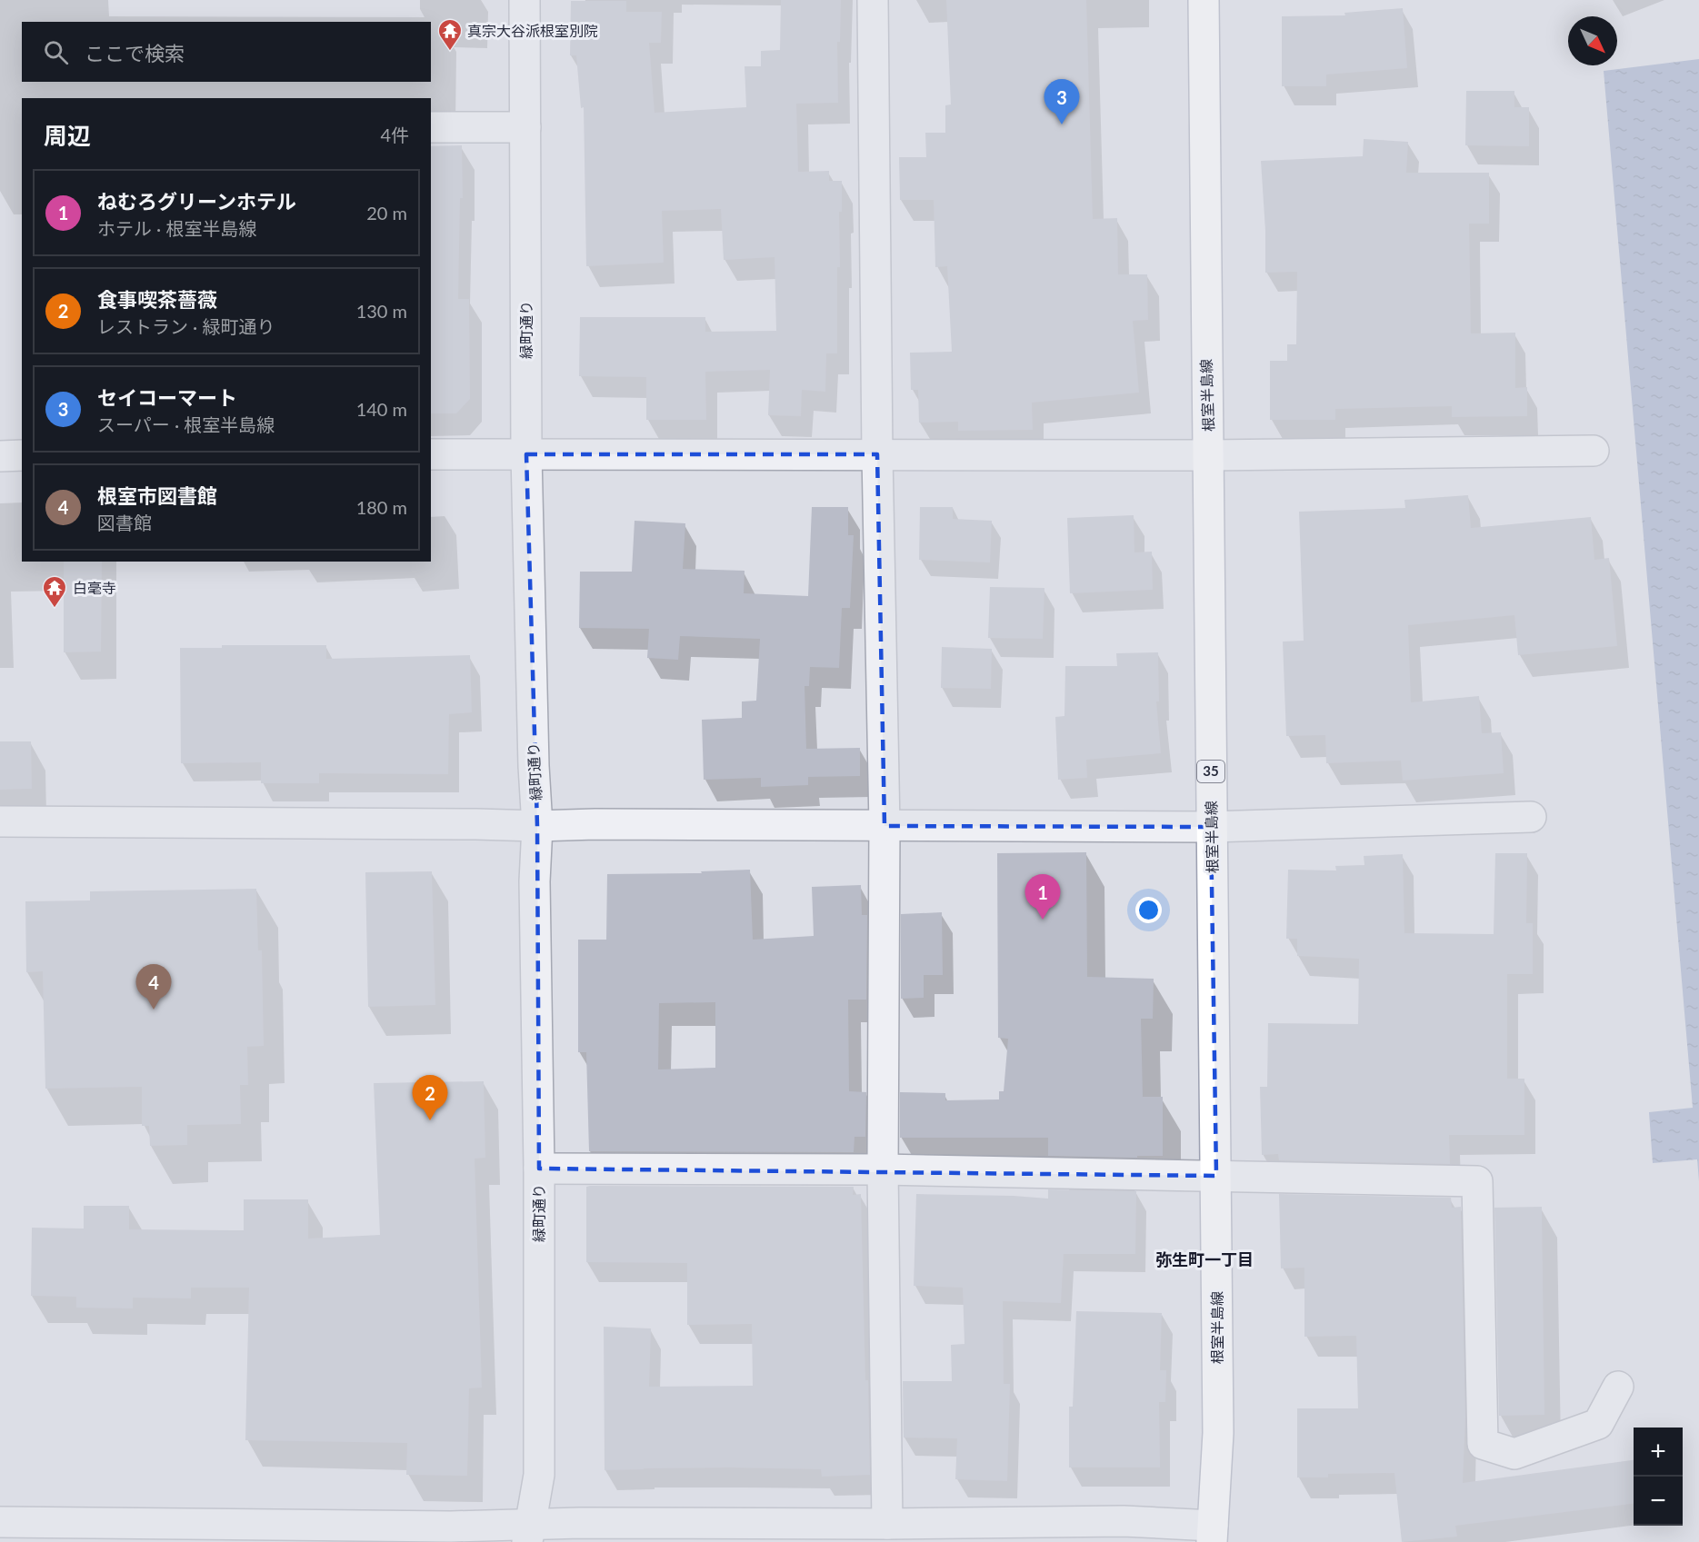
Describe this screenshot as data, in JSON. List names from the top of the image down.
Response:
{
  "streets": {
    "main road": ["根室半島線", "35"],
    "street": ["緑町通り"]
  },
  "districts": ["弥生町一丁目"],
  "places": {
    "temple": ["真宗大谷派根室別院", "白毫寺"]
  },
  "north": "bottom right",
  "page": {
    "search": "ここで検索",
    "pins": [
      "3",
      "1",
      "4",
      "2"
    ],
    "heading": ["周辺", "4件"],
    "list": [
      {
        "mark": "1",
        "name": "ねむろグリーンホテル",
        "note": "ホテル · 根室半島線",
        "value": "20 m"
      },
      {
        "mark": "2",
        "name": "食事喫茶薔薇",
        "note": "レストラン · 緑町通り",
        "value": "130 m"
      },
      {
        "mark": "3",
        "name": "セイコーマート",
        "note": "スーパー · 根室半島線",
        "value": "140 m"
      },
      {
        "mark": "4",
        "name": "根室市図書館",
        "note": "図書館",
        "value": "180 m"
      }
    ],
    "map_buttons": ["+", "−"]
  }
}
